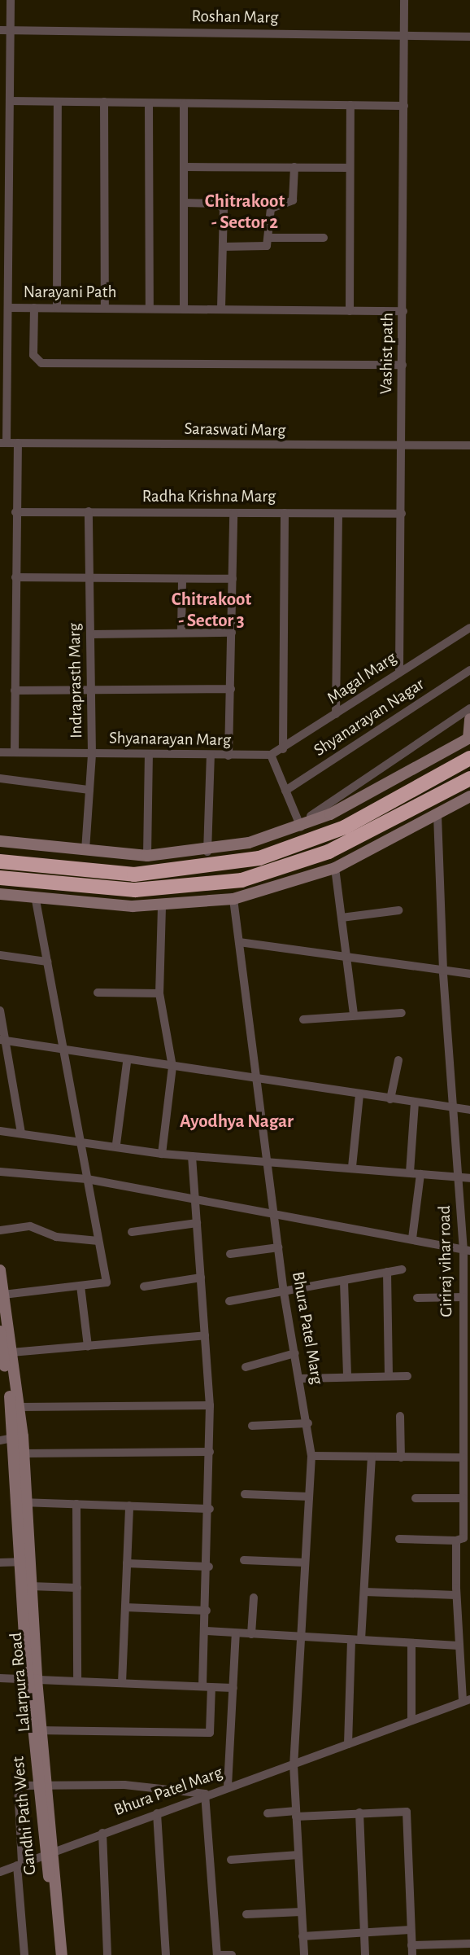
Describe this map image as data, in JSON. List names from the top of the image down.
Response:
{
  "streets": {
    "street": [
      "Roshan Marg",
      "Narayani Path",
      "Vashist path",
      "Saraswati Marg",
      "Radha Krishna Marg",
      "Magal Marg",
      "Indraprasth Marg",
      "Shyanarayan Nagar",
      "Shyanarayan Marg",
      "Giriraj vihar road",
      "Bhura Patel Marg",
      "Lalarpura Road",
      "Gandhi Path West"
    ]
  },
  "crossings": [
    ["Roshan Marg", "Narayani Path"],
    ["Roshan Marg", "Vashist path"],
    ["Narayani Path", "Vashist path"],
    ["Vashist path", "Saraswati Marg"],
    ["Vashist path", "Radha Krishna Marg"],
    ["Vashist path", "Magal Marg"],
    ["Radha Krishna Marg", "Indraprasth Marg"],
    ["Magal Marg", "Shyanarayan Marg"],
    ["Indraprasth Marg", "Shyanarayan Marg"],
    ["Bhura Patel Marg", "Gandhi Path West"],
    ["Lalarpura Road", "Gandhi Path West"]
  ],
  "districts": ["Chitrakoot - Sector 2", "Chitrakoot - Sector 3", "Ayodhya Nagar"]
}
